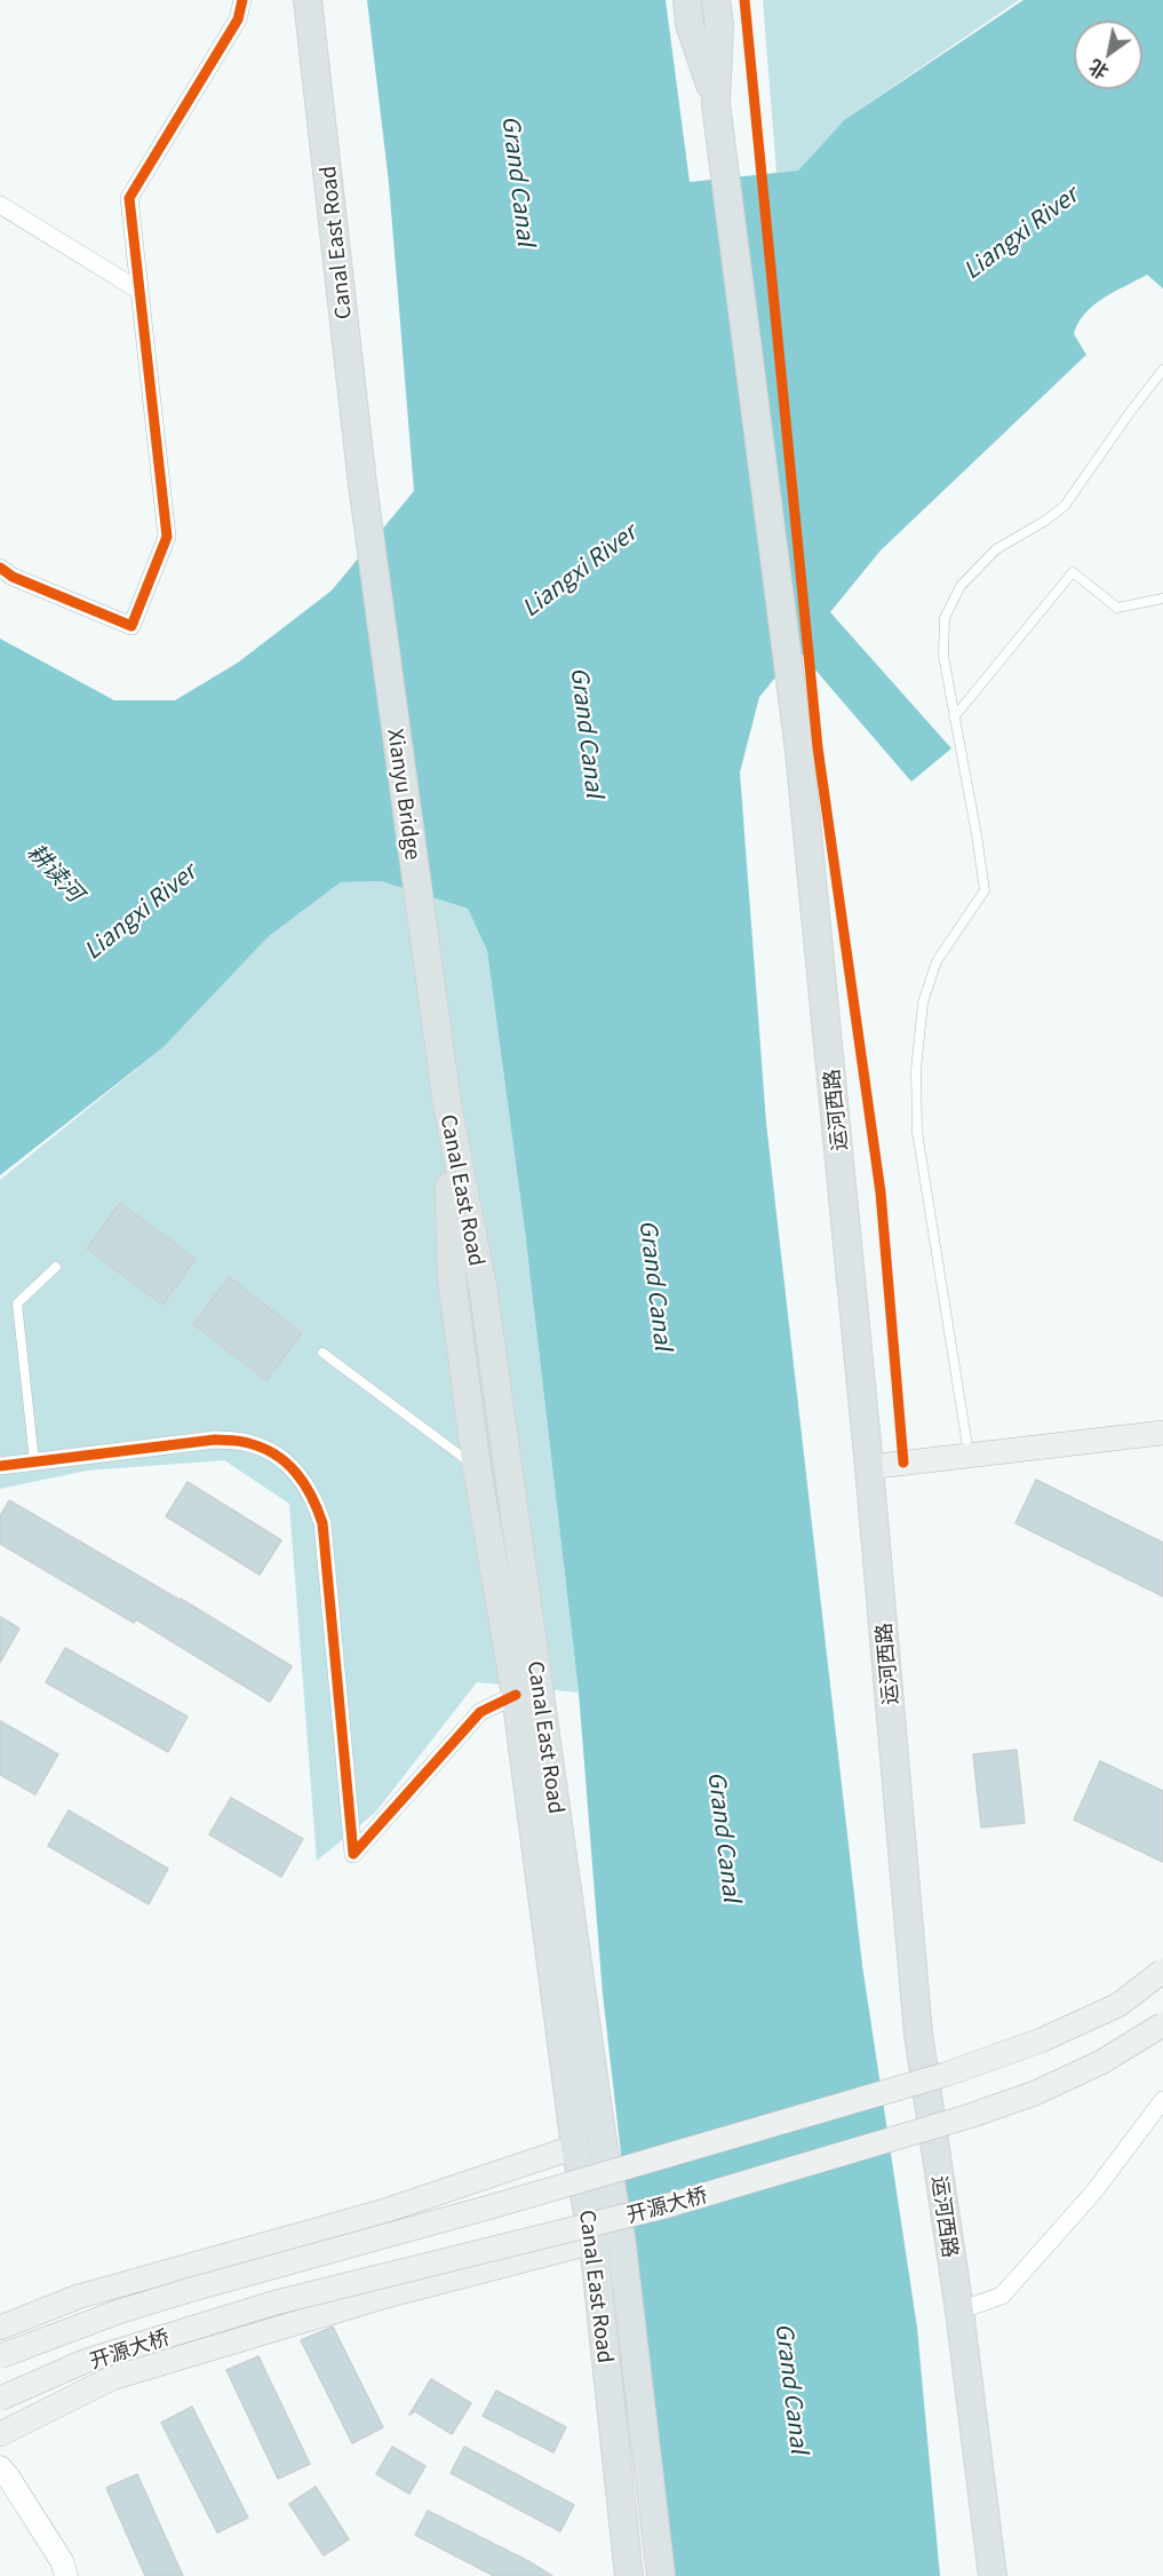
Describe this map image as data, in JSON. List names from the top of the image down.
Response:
{
  "streets": {
    "main road": [
      "Canal East Road",
      "Xianyu Bridge",
      "运河西路",
      "开源大桥"
    ]
  },
  "crossings": [
    ["Canal East Road", "Xianyu Bridge"]
  ],
  "water": ["Grand Canal", "Liangxi River", "耕读河"],
  "north": "bottom left"
}
